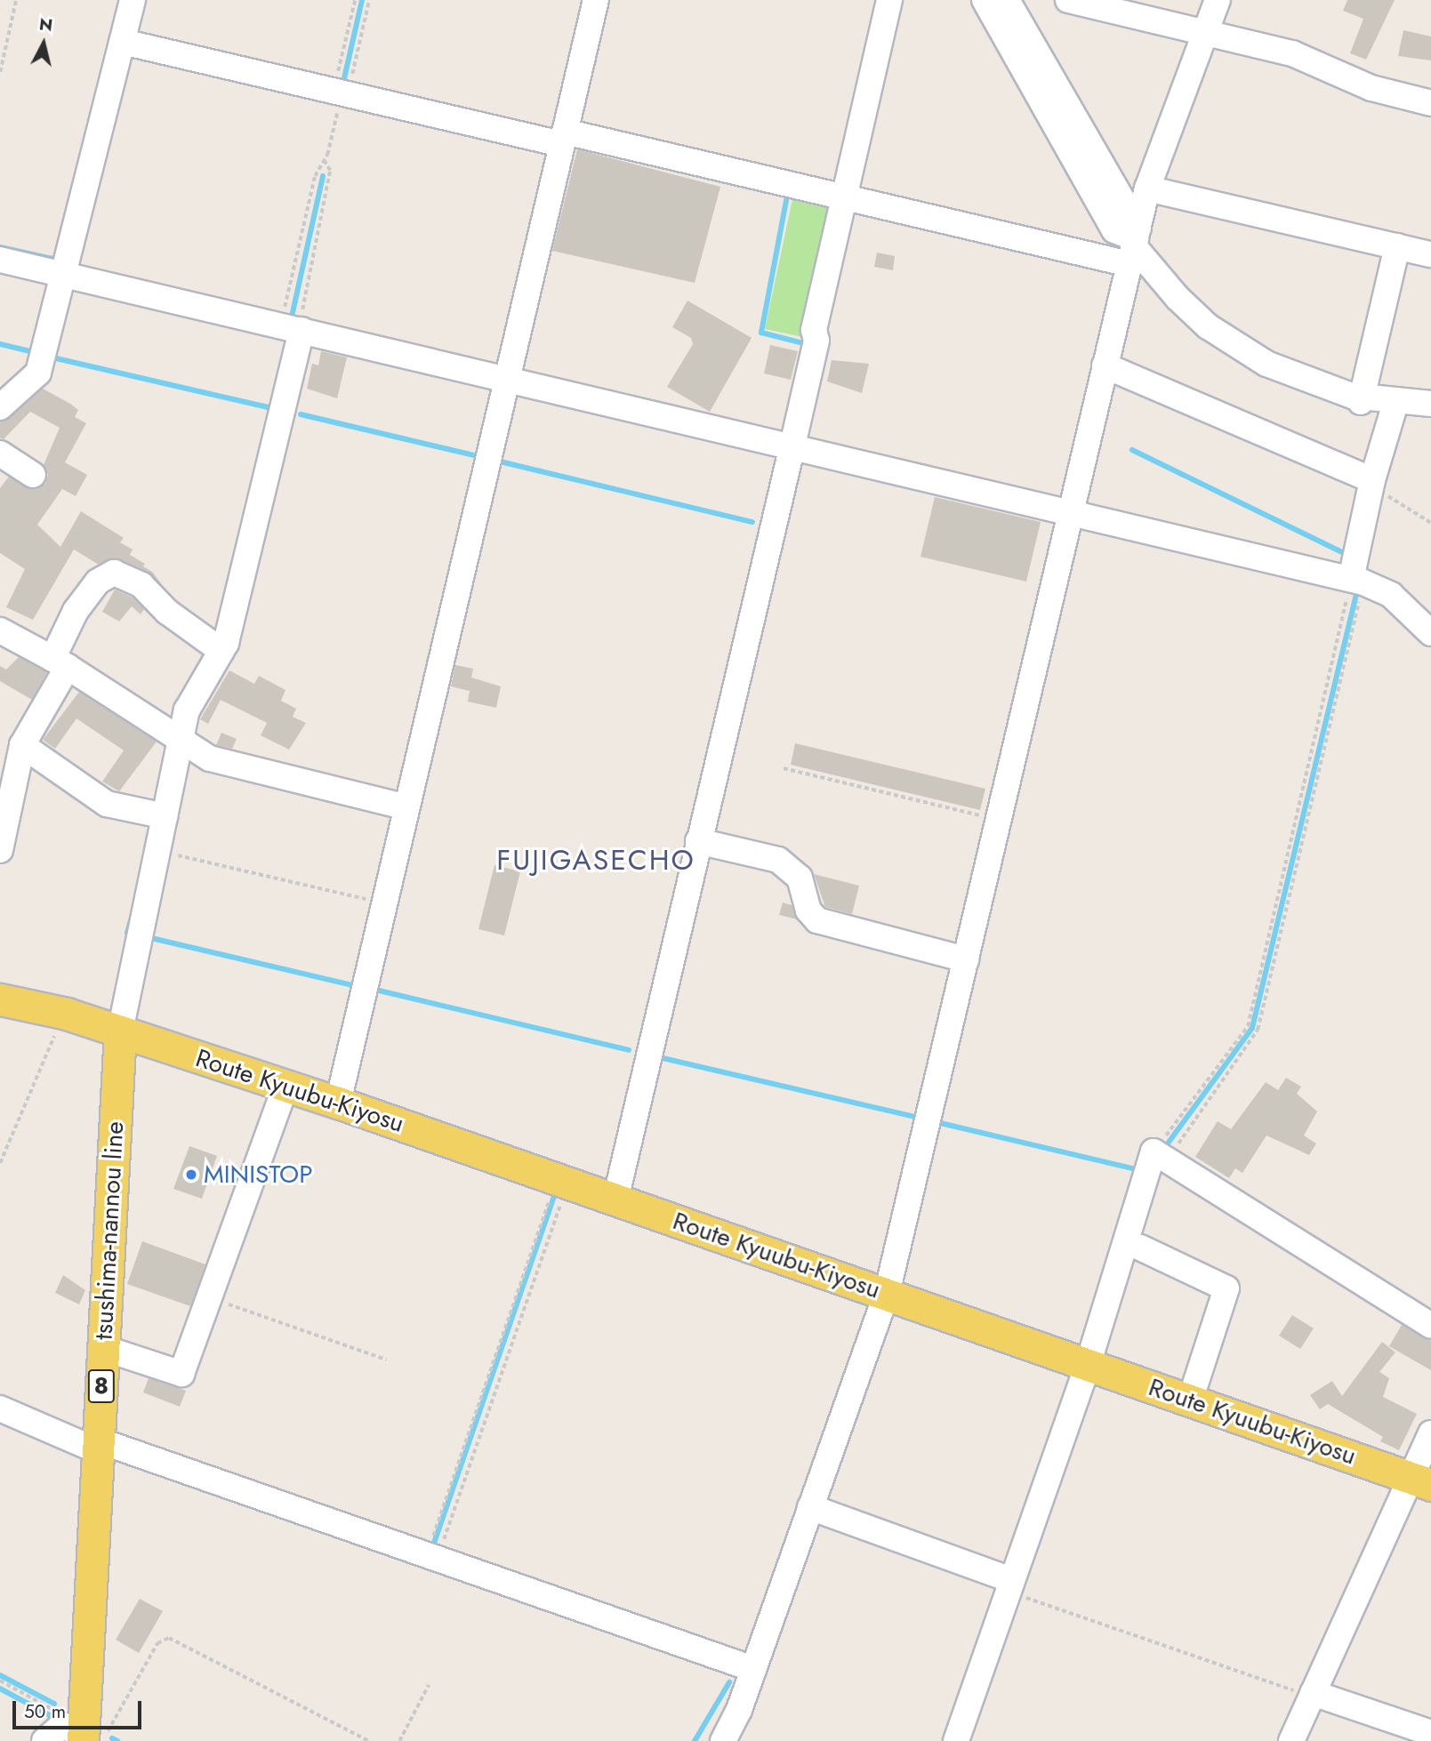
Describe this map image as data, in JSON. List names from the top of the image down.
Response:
{
  "streets": {
    "main road": ["Route Kyuubu-Kiyosu", "tsushima-nannou line", "8"]
  },
  "crossings": [
    ["Route Kyuubu-Kiyosu", "tsushima-nannou line"]
  ],
  "districts": ["FUJIGASECHO"],
  "places": ["MINISTOP"],
  "scale_bar": "50 m",
  "north": "top"
}
